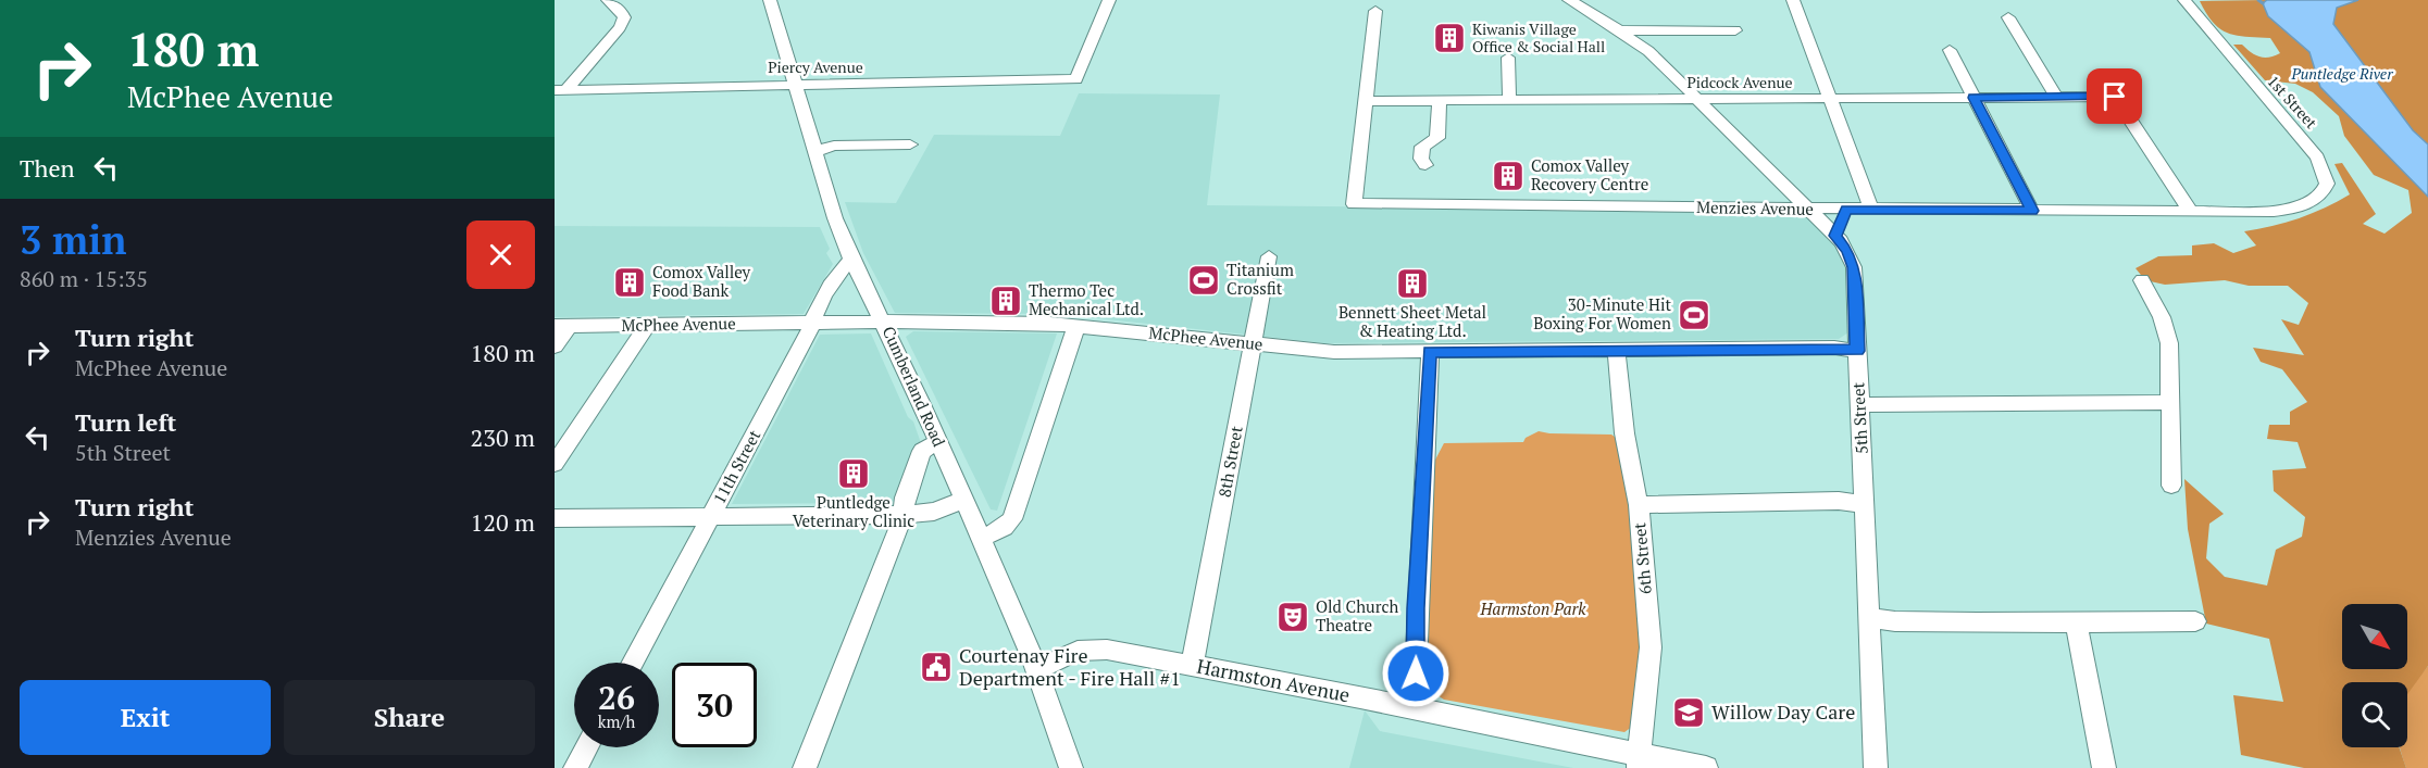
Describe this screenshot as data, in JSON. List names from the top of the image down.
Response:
{
  "streets": {
    "street": [
      "Piercy Avenue",
      "Pidcock Avenue",
      "1st Street",
      "Menzies Avenue",
      "McPhee Avenue",
      "Cumberland Road",
      "5th Street",
      "8th Street",
      "11th Street",
      "6th Street",
      "Harmston Avenue"
    ]
  },
  "crossings": [
    ["Piercy Avenue", "Cumberland Road"],
    ["Pidcock Avenue", "Menzies Avenue"],
    ["Pidcock Avenue", "5th Street"],
    ["1st Street", "Menzies Avenue"],
    ["Menzies Avenue", "5th Street"],
    ["McPhee Avenue", "Cumberland Road"],
    ["McPhee Avenue", "5th Street"],
    ["McPhee Avenue", "8th Street"],
    ["McPhee Avenue", "11th Street"],
    ["McPhee Avenue", "6th Street"],
    ["Cumberland Road", "11th Street"],
    ["Cumberland Road", "Harmston Avenue"],
    ["8th Street", "Harmston Avenue"],
    ["6th Street", "Harmston Avenue"]
  ],
  "water": ["Puntledge River"],
  "parks": ["Harmston Park"],
  "places": {
    "building": [
      "Kiwanis Village Office & Social Hall",
      "Comox Valley Recovery Centre",
      "Comox Valley Food Bank",
      "Bennett Sheet Metal & Heating Ltd.",
      "Thermo Tec Mechanical Ltd.",
      "Puntledge Veterinary Clinic"
    ],
    "sports": ["Titanium Crossfit", "30-Minute Hit Boxing For Women"],
    "theatre": ["Old Church Theatre"],
    "public building": ["Courtenay Fire Department - Fire Hall #1"],
    "school or university": ["Willow Day Care"]
  },
  "north": "bottom right",
  "page": {
    "turn": ["180 m", "McPhee Avenue"],
    "then": "Then",
    "heading": ["3 min", "860 m · 15:35"],
    "list": [
      {
        "name": "Turn right",
        "note": "McPhee Avenue",
        "value": "180 m"
      },
      {
        "name": "Turn left",
        "note": "5th Street",
        "value": "230 m"
      },
      {
        "name": "Turn right",
        "note": "Menzies Avenue",
        "value": "120 m"
      }
    ],
    "speed": "26 km/h",
    "limit": "30",
    "buttons": ["Exit", "Share"]
  }
}
